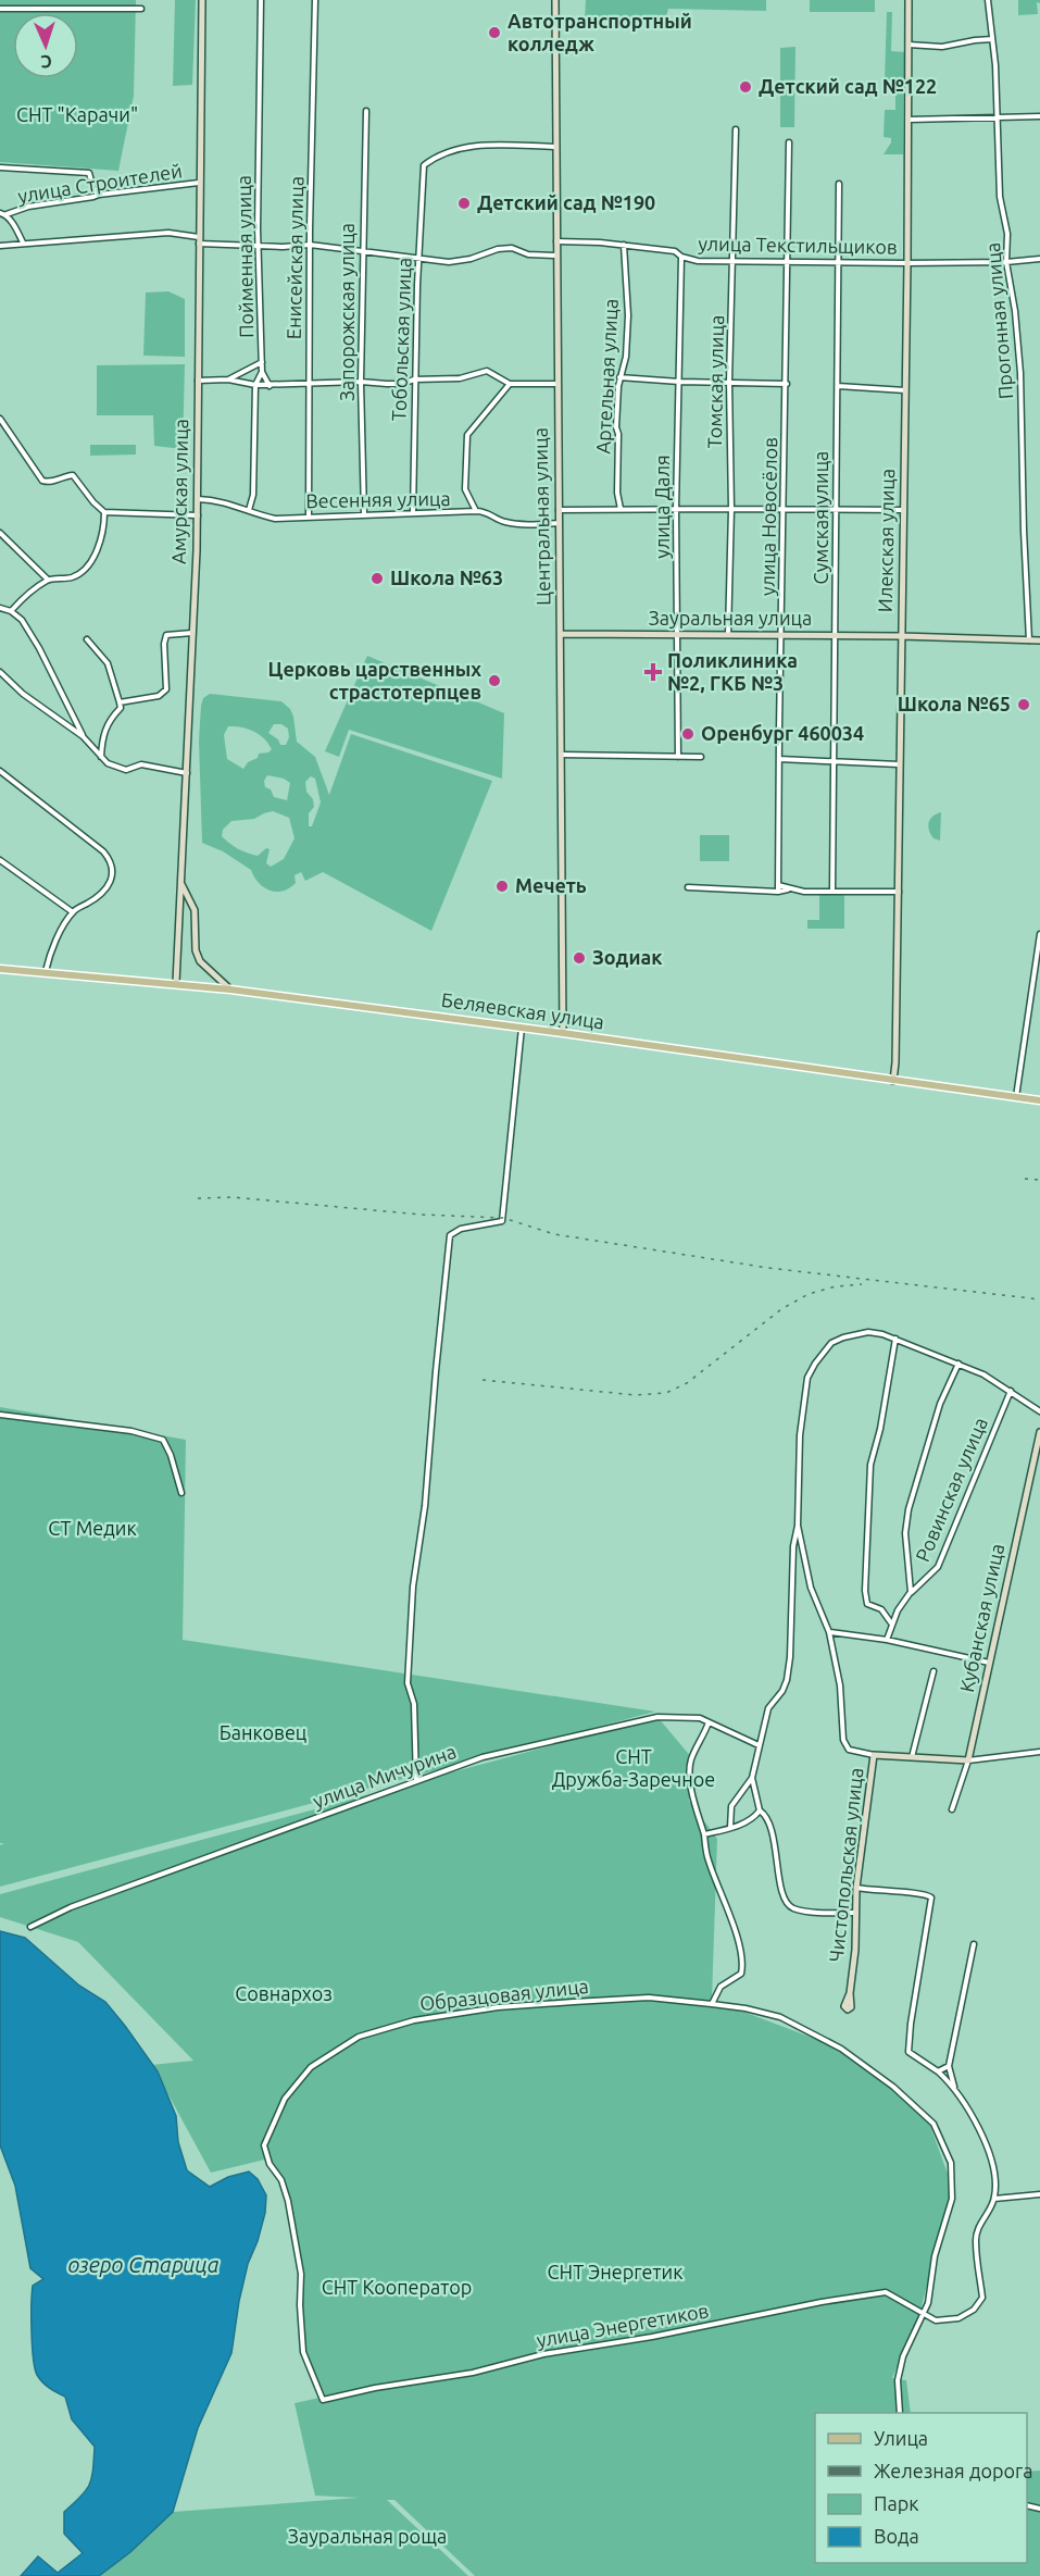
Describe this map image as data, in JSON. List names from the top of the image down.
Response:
{
  "streets": {
    "main road": ["Беляевская улица"],
    "street": [
      "улица Строителей",
      "улица Текстильщиков",
      "Пойменная улица",
      "Енисейская улица",
      "Запорожская улица",
      "Прогонная улица",
      "Тобольская улица",
      "Артельная улица",
      "Томская улица",
      "Амурская улица",
      "Весенняя улица",
      "улица Даля",
      "Центральная улица",
      "улица Новосёлов",
      "Сумская улица",
      "Илекская улица",
      "Зауральная улица",
      "Ровинская улица",
      "Кубанская улица",
      "улица Мичурина",
      "Чистопольская улица",
      "Образцовая улица",
      "улица Энергетиков"
    ]
  },
  "crossings": [
    ["улица Строителей", "Амурская улица"],
    ["улица Текстильщиков", "Прогонная улица"],
    ["улица Текстильщиков", "Артельная улица"],
    ["улица Текстильщиков", "Томская улица"],
    ["улица Текстильщиков", "улица Даля"],
    ["улица Текстильщиков", "Центральная улица"],
    ["улица Текстильщиков", "улица Новосёлов"],
    ["улица Текстильщиков", "Сумская улица"],
    ["улица Текстильщиков", "Илекская улица"],
    ["Пойменная улица", "Весенняя улица"],
    ["Енисейская улица", "Весенняя улица"],
    ["Запорожская улица", "Весенняя улица"],
    ["Прогонная улица", "Зауральная улица"],
    ["Тобольская улица", "Весенняя улица"],
    ["Тобольская улица", "Центральная улица"],
    ["Томская улица", "Зауральная улица"],
    ["Амурская улица", "Весенняя улица"],
    ["Амурская улица", "Беляевская улица"],
    ["Весенняя улица", "Центральная улица"],
    ["улица Даля", "Зауральная улица"],
    ["Центральная улица", "Зауральная улица"],
    ["Центральная улица", "Беляевская улица"],
    ["улица Новосёлов", "Зауральная улица"],
    ["Сумская улица", "Зауральная улица"],
    ["Илекская улица", "Зауральная улица"],
    ["Илекская улица", "Беляевская улица"],
    ["Образцовая улица", "улица Энергетиков"]
  ],
  "water": ["озеро Старица"],
  "parks": [
    "СНТ \"Карачи\"",
    "СТ Медик",
    "Банковец",
    "СНТ Дружба-Заречное",
    "Совнархоз",
    "СНТ Энергетик",
    "СНТ Кооператор",
    "Зауральная роща"
  ],
  "places": {
    "other": [
      "Автотранспортный колледж",
      "Детский сад №122",
      "Детский сад №190",
      "Школа №63",
      "Церковь царственных страстотерпцев",
      "Школа №65",
      "Оренбург 460034",
      "Мечеть",
      "Зодиак"
    ],
    "health": ["Поликлиника №2, ГКБ №3"]
  },
  "legend": [
    "Улица",
    "Железная дорога",
    "Парк",
    "Вода"
  ],
  "north": "bottom"
}
